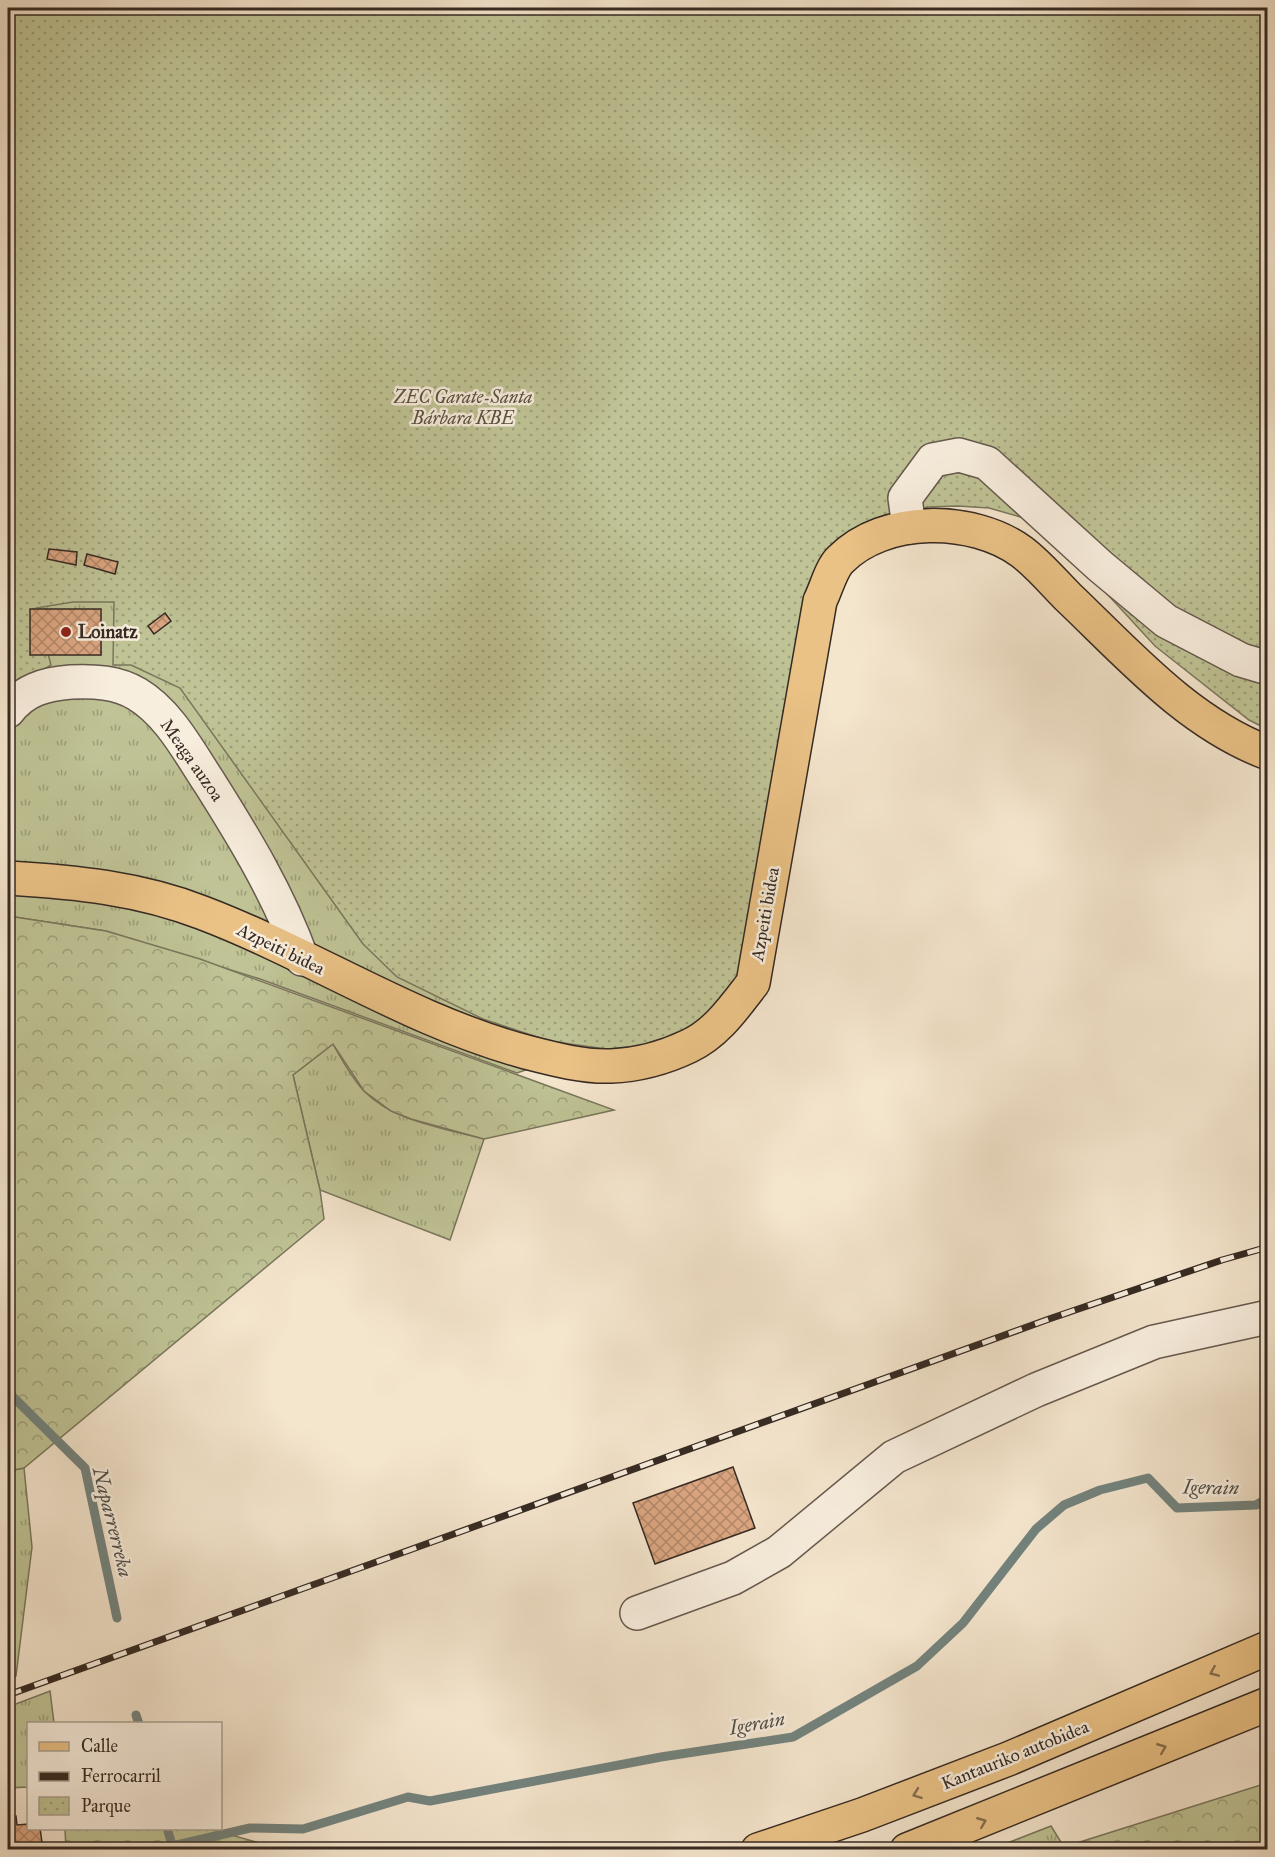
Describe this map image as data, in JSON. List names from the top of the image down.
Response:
{
  "streets": {
    "main road": ["Azpeiti bidea", "Kantauriko autobidea"],
    "lane": ["Meaga auzoa"]
  },
  "crossings": [
    ["Meaga auzoa", "Azpeiti bidea"]
  ],
  "water": ["Igerain", "Naparrerreka"],
  "parks": ["ZEC Garate-Santa Bárbara KBE"],
  "places": ["Loinatz"],
  "legend": ["Calle", "Ferrocarril", "Parque"]
}
